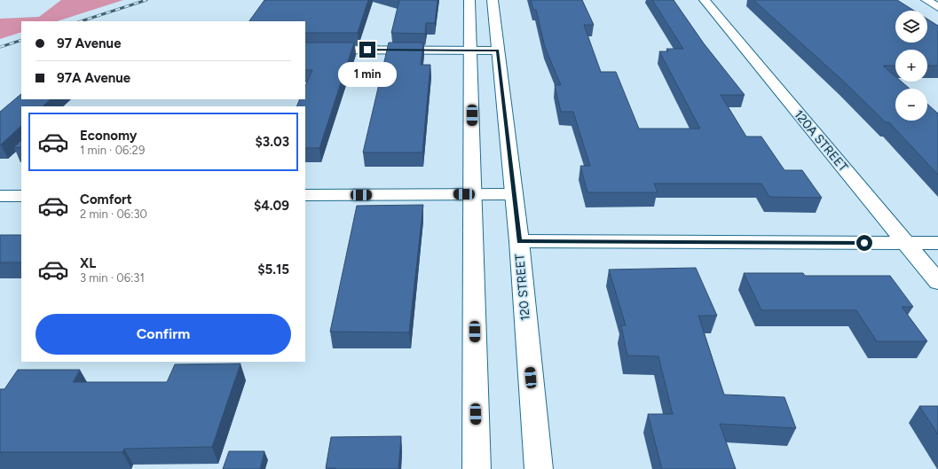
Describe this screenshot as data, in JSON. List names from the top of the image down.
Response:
{
  "streets": {
    "main road": ["120A STREET", "120 STREET"]
  },
  "page": {
    "map_buttons": ["+", "−"],
    "banner": ["97 Avenue", "97A Avenue"],
    "bubble": "1 min",
    "list": [
      {
        "name": "Economy",
        "note": "1 min · 06:29",
        "value": "$3.03"
      },
      {
        "name": "Comfort",
        "note": "2 min · 06:30",
        "value": "$4.09"
      },
      {
        "name": "XL",
        "note": "3 min · 06:31",
        "value": "$5.15"
      }
    ],
    "buttons": "Confirm"
  }
}
